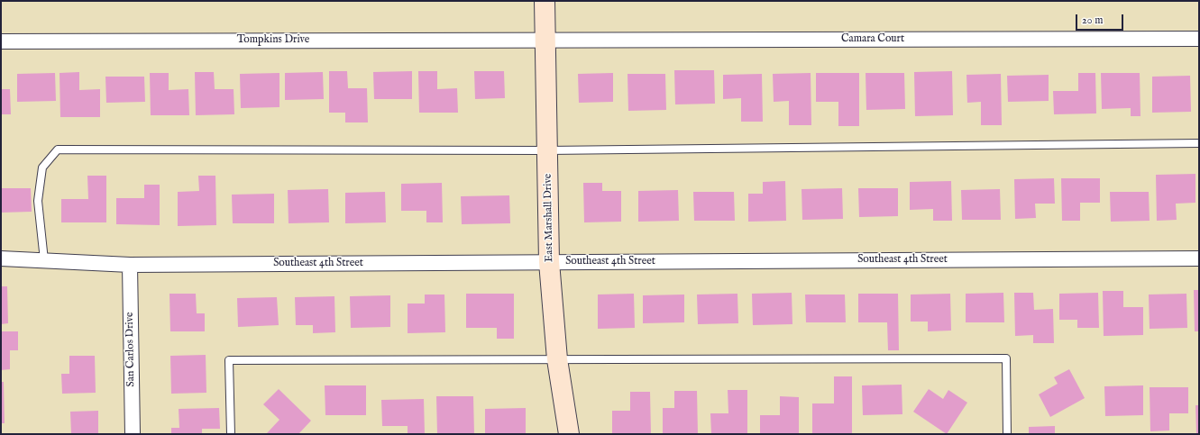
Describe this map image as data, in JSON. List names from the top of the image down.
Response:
{
  "streets": {
    "main road": ["East Marshall Drive"],
    "street": [
      "Camara Court",
      "Tompkins Drive",
      "Southeast 4th Street",
      "San Carlos Drive"
    ]
  },
  "crossings": [
    ["Camara Court", "Tompkins Drive"],
    ["Camara Court", "East Marshall Drive"],
    ["Tompkins Drive", "East Marshall Drive"],
    ["East Marshall Drive", "Southeast 4th Street"],
    ["Southeast 4th Street", "San Carlos Drive"]
  ],
  "scale_bar": "20 m"
}
